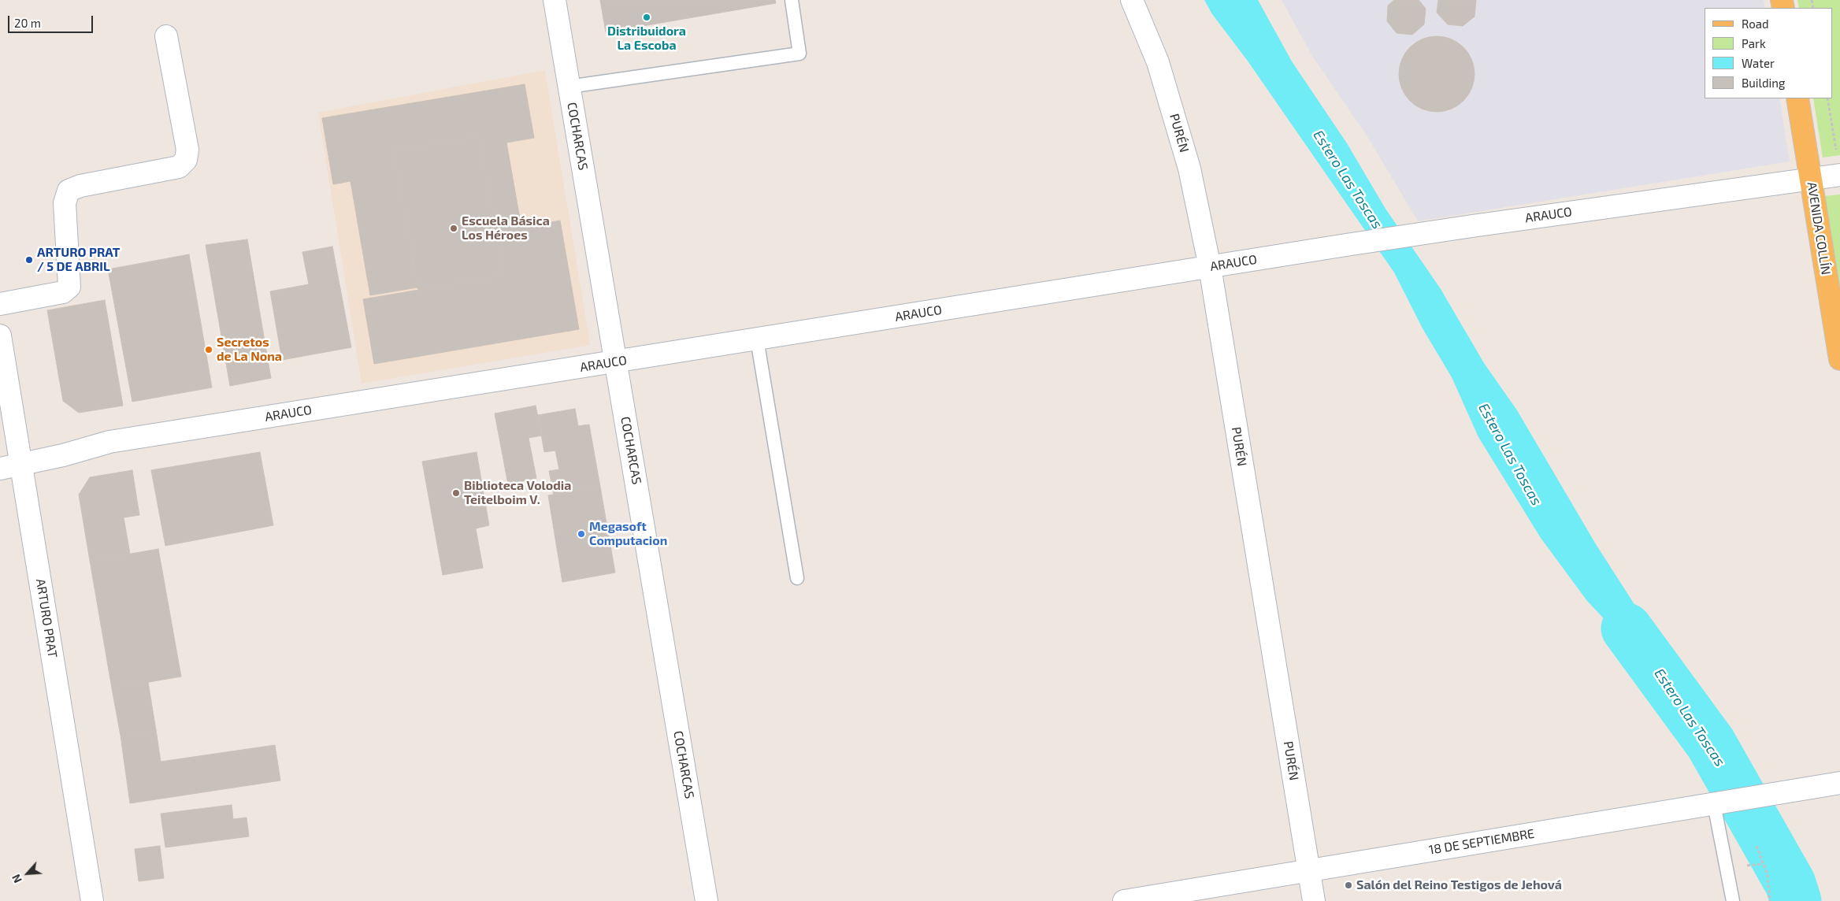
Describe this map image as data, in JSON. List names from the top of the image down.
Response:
{
  "streets": {
    "main road": ["AVENIDA COLLÍN"],
    "street": [
      "PURÉN",
      "COCHARCAS",
      "ARAUCO",
      "ARTURO PRAT",
      "18 DE SEPTIEMBRE"
    ]
  },
  "crossings": [
    ["PURÉN", "ARAUCO"],
    ["PURÉN", "18 DE SEPTIEMBRE"],
    ["COCHARCAS", "ARAUCO"],
    ["ARAUCO", "AVENIDA COLLÍN"],
    ["ARAUCO", "ARTURO PRAT"]
  ],
  "water": ["Estero Las Toscas"],
  "places": [
    "Distribuidora La Escoba",
    "Escuela Básica Los Héroes",
    "ARTURO PRAT / 5 DE ABRIL",
    "Secretos de La Nona",
    "Biblioteca Volodia Teitelboim V.",
    "Megasoft Computacion",
    "Salón del Reino Testigos de Jehová"
  ],
  "legend": [
    "Road",
    "Park",
    "Water",
    "Building"
  ],
  "scale_bar": "20 m",
  "north": "bottom left"
}
